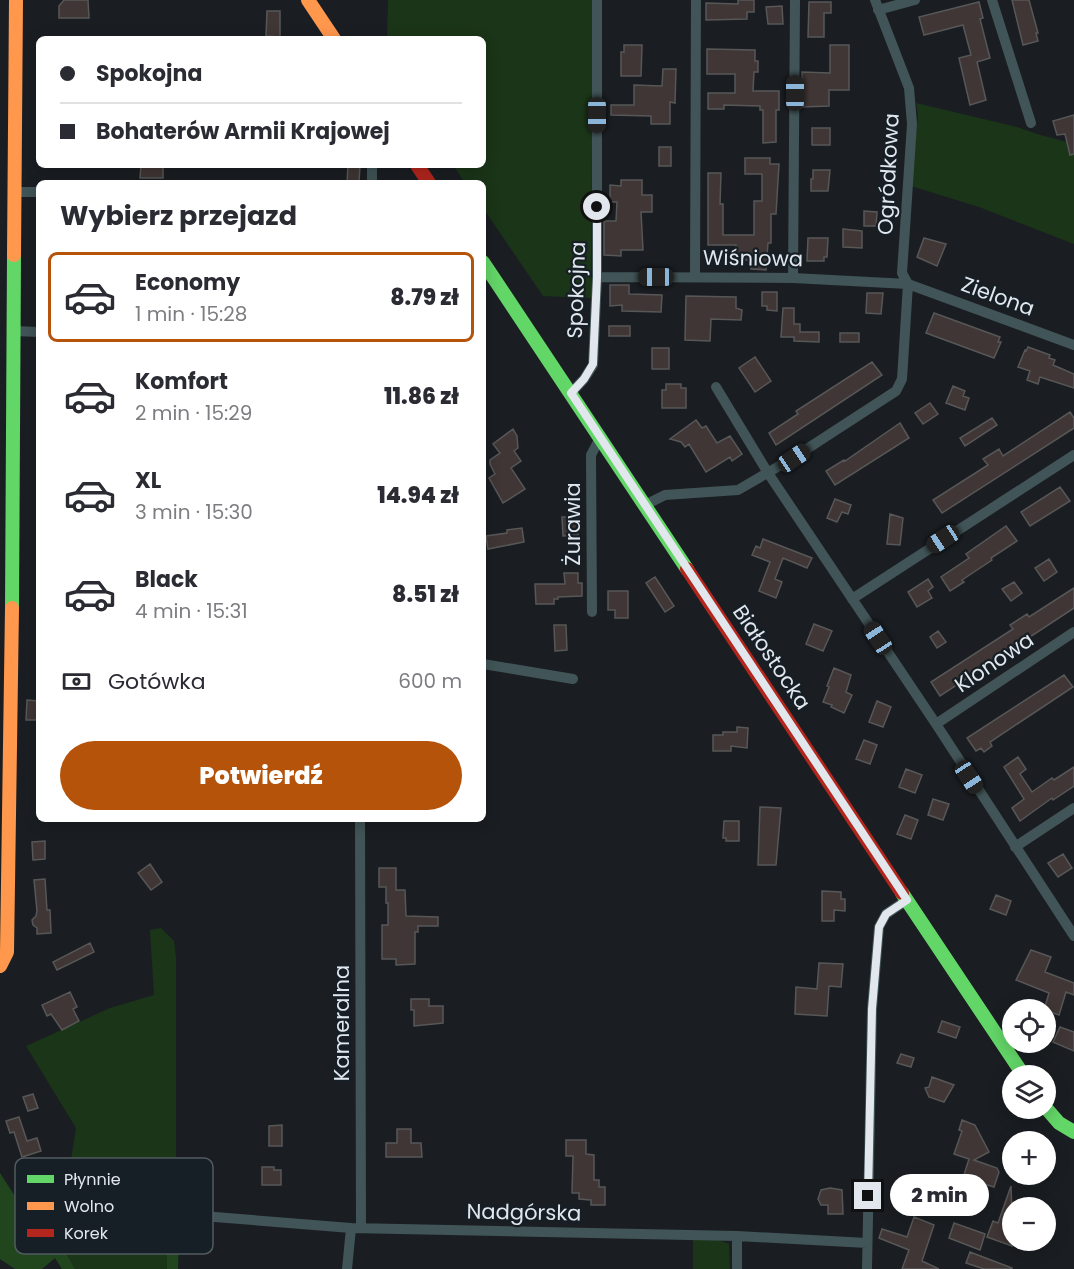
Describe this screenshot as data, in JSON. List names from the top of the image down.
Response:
{
  "streets": {
    "street": [
      "Ogródkowa",
      "Wiśniowa",
      "Spokojna",
      "Zielona",
      "Żurawia",
      "Białostocka",
      "Klonowa",
      "Kameralna",
      "Nadgórska"
    ]
  },
  "crossings": [
    ["Ogródkowa", "Wiśniowa"],
    ["Ogródkowa", "Zielona"],
    ["Ogródkowa", "Białostocka"],
    ["Wiśniowa", "Spokojna"],
    ["Wiśniowa", "Zielona"],
    ["Spokojna", "Białostocka"],
    ["Żurawia", "Białostocka"],
    ["Kameralna", "Nadgórska"]
  ],
  "legend": ["Płynnie", "Wolno", "Korek"],
  "page": {
    "banner": ["Spokojna", "Bohaterów Armii Krajowej"],
    "heading": "Wybierz przejazd",
    "list": [
      {
        "name": "Economy",
        "note": "1 min · 15:28",
        "value": "8.79 zł"
      },
      {
        "name": "Komfort",
        "note": "2 min · 15:29",
        "value": "11.86 zł"
      },
      {
        "name": "XL",
        "note": "3 min · 15:30",
        "value": "14.94 zł"
      },
      {
        "name": "Black",
        "note": "4 min · 15:31",
        "value": "8.51 zł"
      }
    ],
    "pay": ["Gotówka", "600 m"],
    "buttons": "Potwierdź",
    "map_buttons": ["+", "−"],
    "bubble": "2 min"
  }
}
